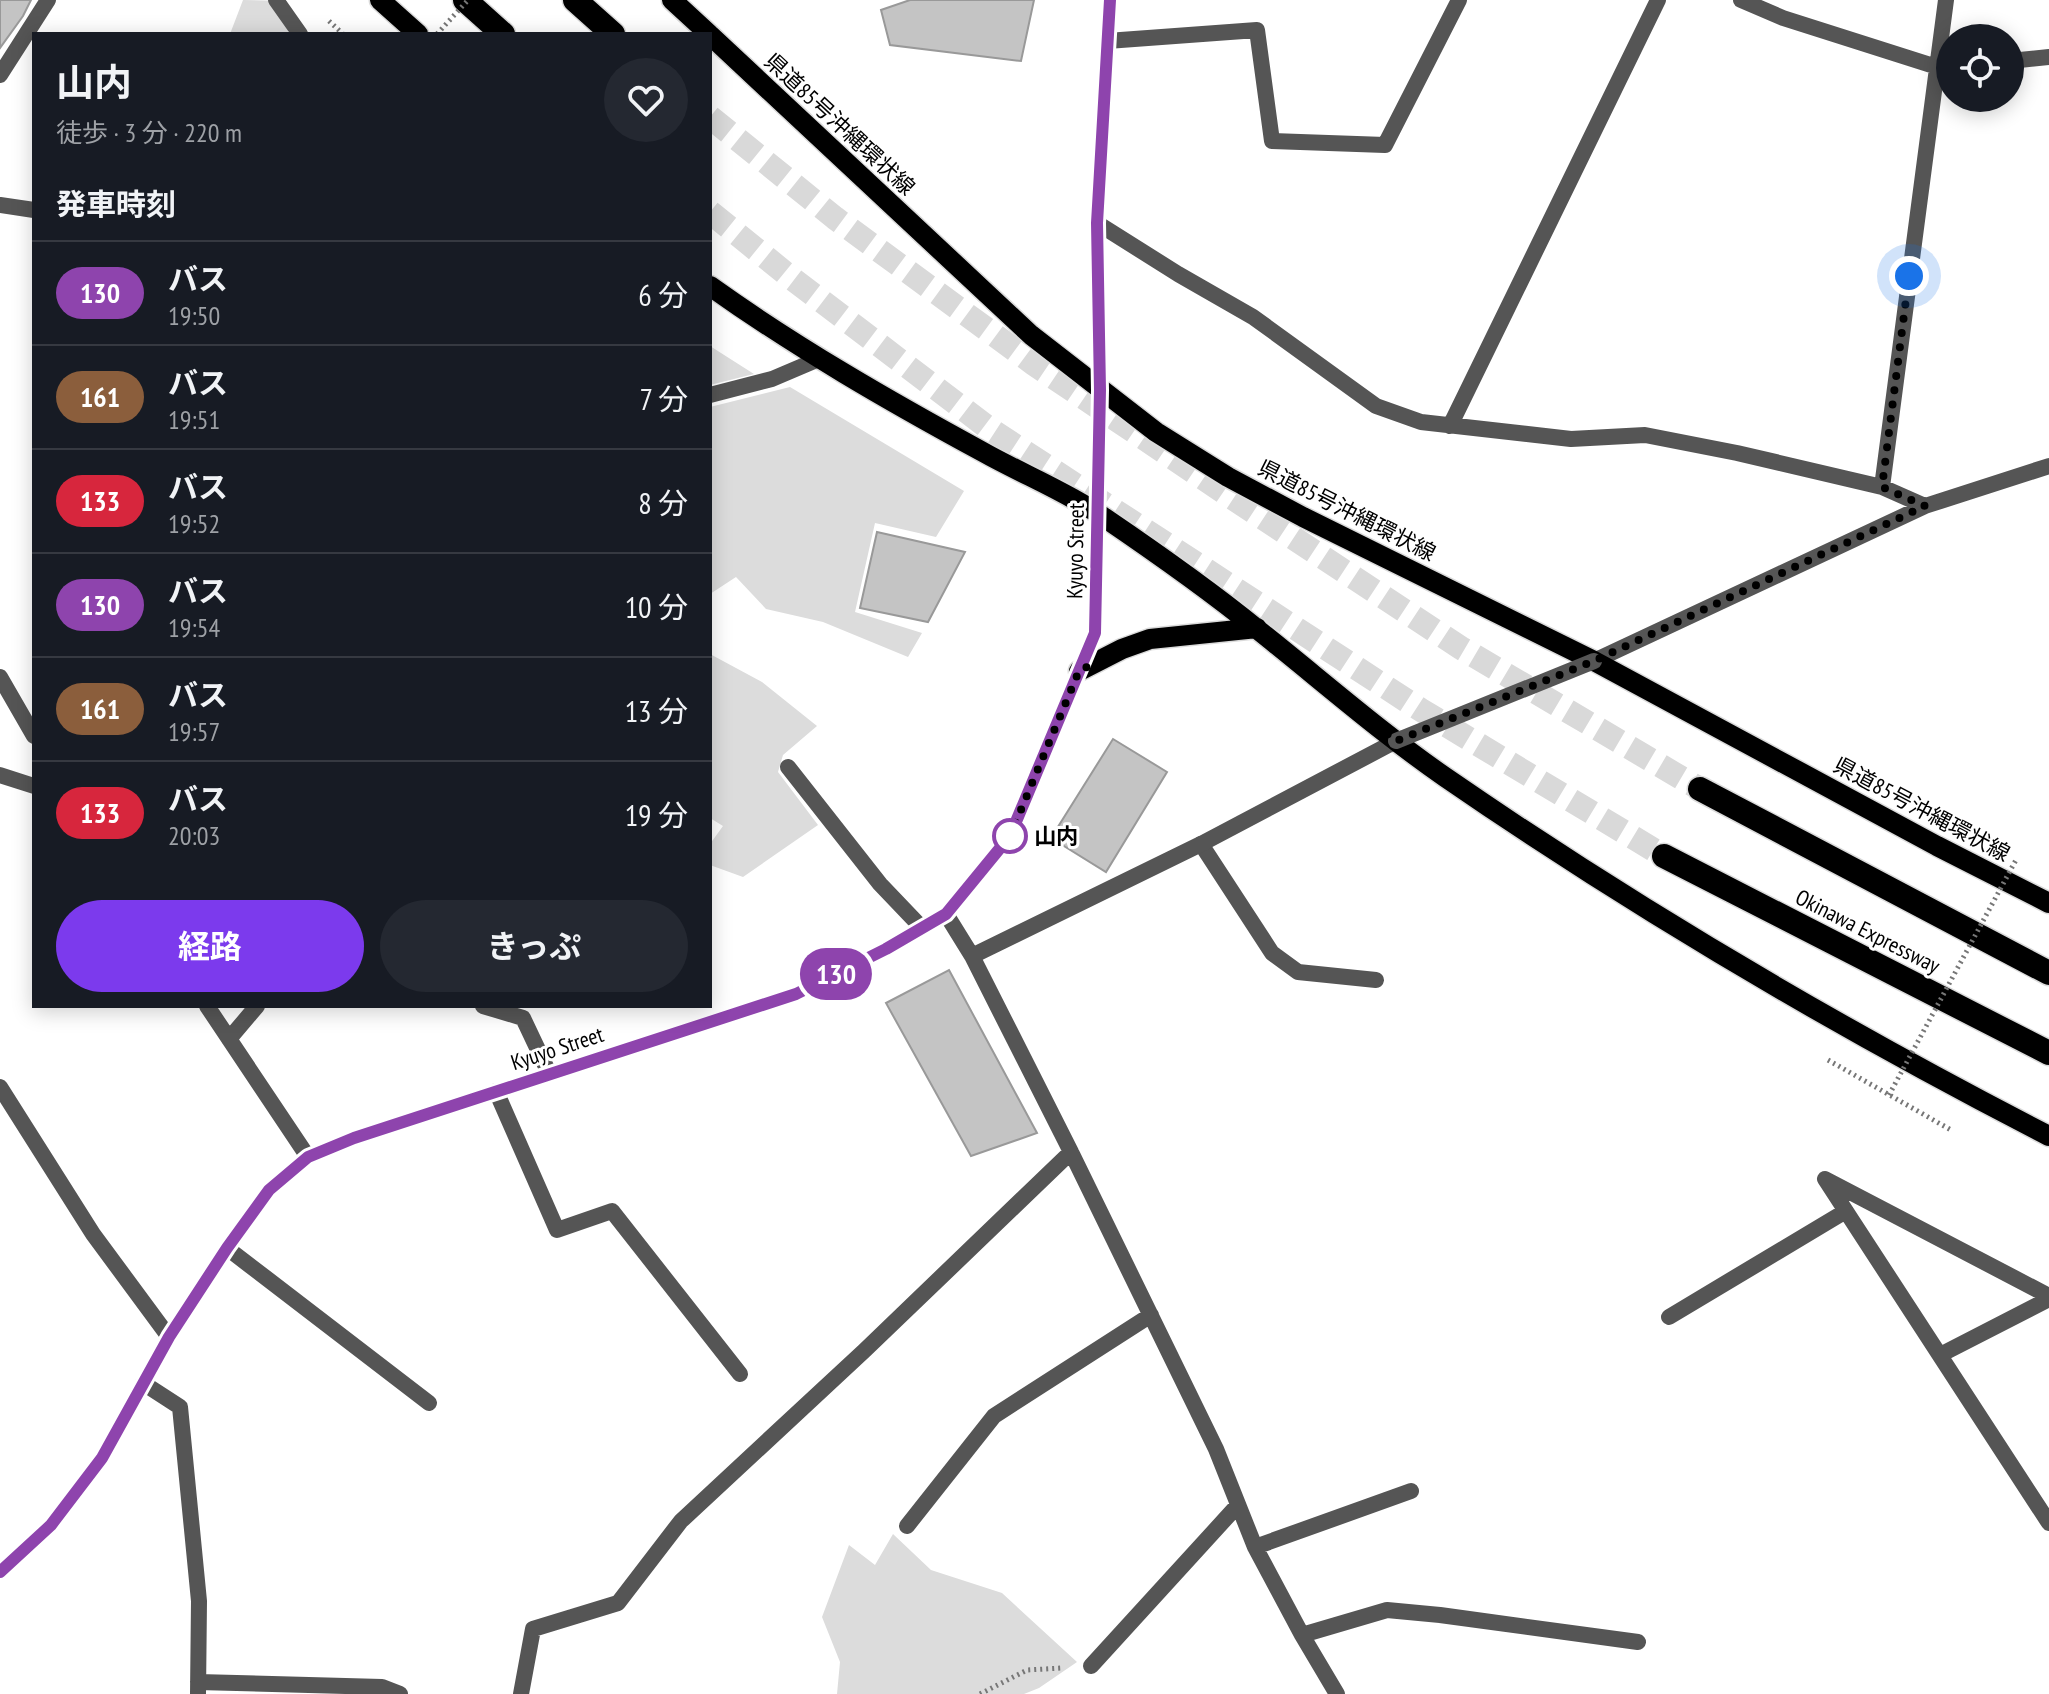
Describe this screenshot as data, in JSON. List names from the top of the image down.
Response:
{
  "streets": {
    "highway": ["Okinawa Expressway"],
    "main road": ["県道85号沖縄環状線", "Kyuyo Street"]
  },
  "crossings": [
    ["県道85号沖縄環状線", "Kyuyo Street"]
  ],
  "places": ["山内"],
  "lines": ["bus line 130"],
  "page": {
    "on_map": "130",
    "heading": [
      ["山内", "徒歩 · 3 分 · 220 m"],
      "発車時刻"
    ],
    "list": [
      {
        "mark": "130",
        "name": "バス",
        "note": "19:50",
        "value": "6 分"
      },
      {
        "mark": "161",
        "name": "バス",
        "note": "19:51",
        "value": "7 分"
      },
      {
        "mark": "133",
        "name": "バス",
        "note": "19:52",
        "value": "8 分"
      },
      {
        "mark": "130",
        "name": "バス",
        "note": "19:54",
        "value": "10 分"
      },
      {
        "mark": "161",
        "name": "バス",
        "note": "19:57",
        "value": "13 分"
      },
      {
        "mark": "133",
        "name": "バス",
        "note": "20:03",
        "value": "19 分"
      }
    ],
    "buttons": ["経路", "きっぷ"]
  }
}
